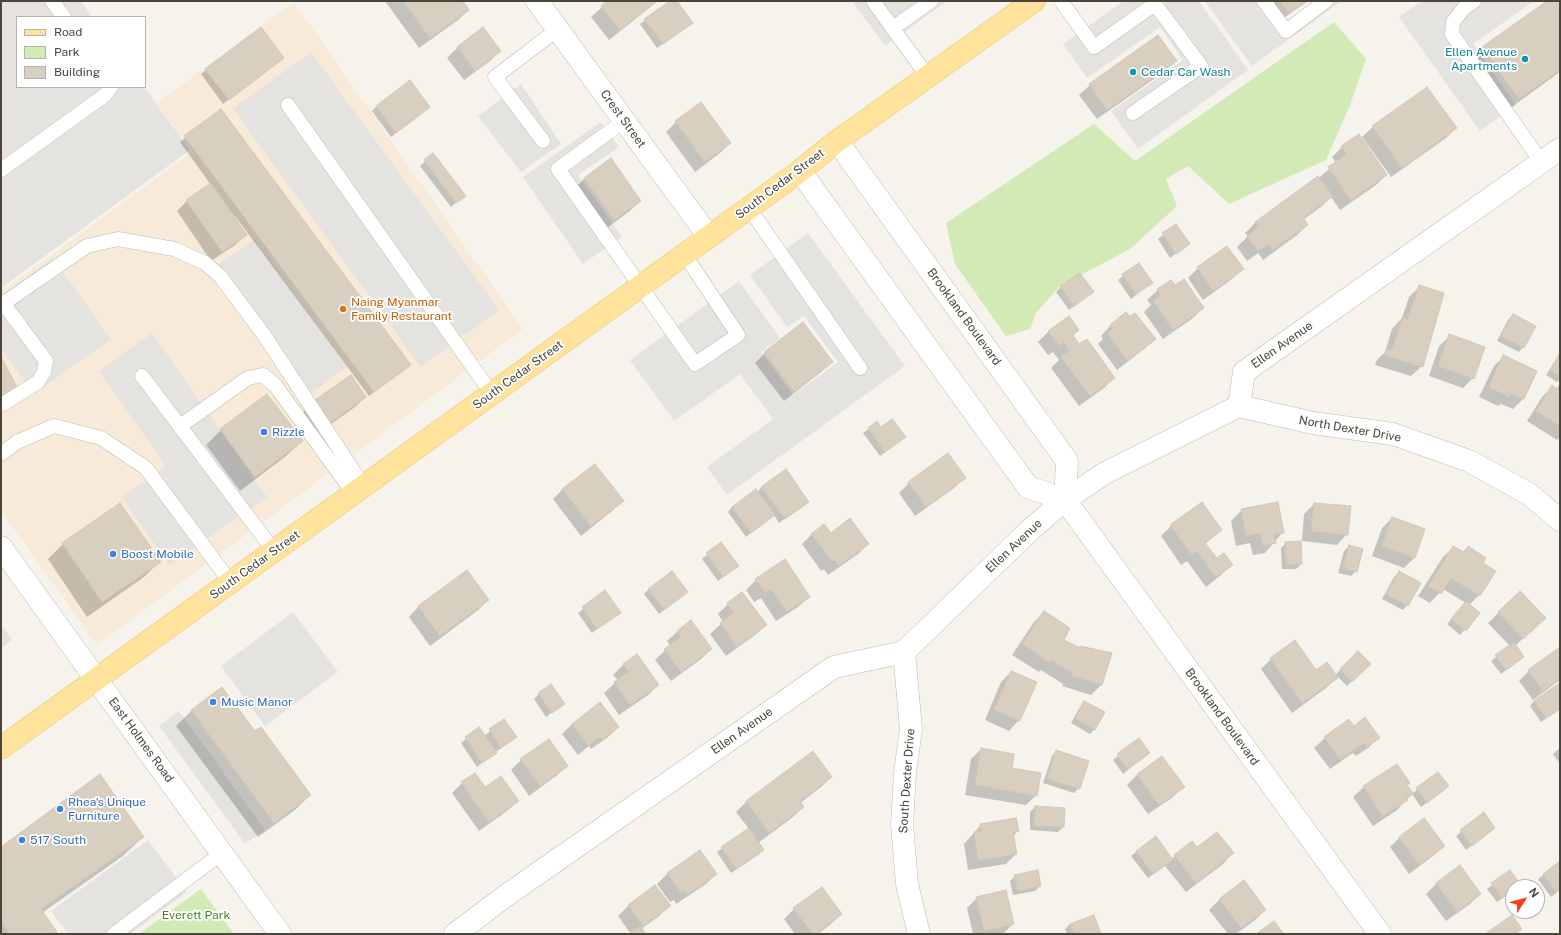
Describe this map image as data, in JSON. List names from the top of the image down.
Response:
{
  "streets": {
    "main road": ["South Cedar Street"],
    "street": [
      "Crest Street",
      "Brookland Boulevard",
      "Ellen Avenue",
      "North Dexter Drive",
      "East Holmes Road",
      "South Dexter Drive"
    ]
  },
  "crossings": [
    ["Crest Street", "South Cedar Street"],
    ["South Cedar Street", "Brookland Boulevard"],
    ["South Cedar Street", "East Holmes Road"],
    ["Brookland Boulevard", "Ellen Avenue"],
    ["Ellen Avenue", "North Dexter Drive"],
    ["Ellen Avenue", "South Dexter Drive"]
  ],
  "parks": ["Everett Park"],
  "places": [
    "Ellen Avenue Apartments",
    "Cedar Car Wash",
    "Naing Myanmar Family Restaurant",
    "Rizzle",
    "Boost Mobile",
    "Music Manor",
    "Rhea's Unique Furniture",
    "517 South"
  ],
  "legend": ["Road", "Park", "Building"],
  "north": "top right"
}
